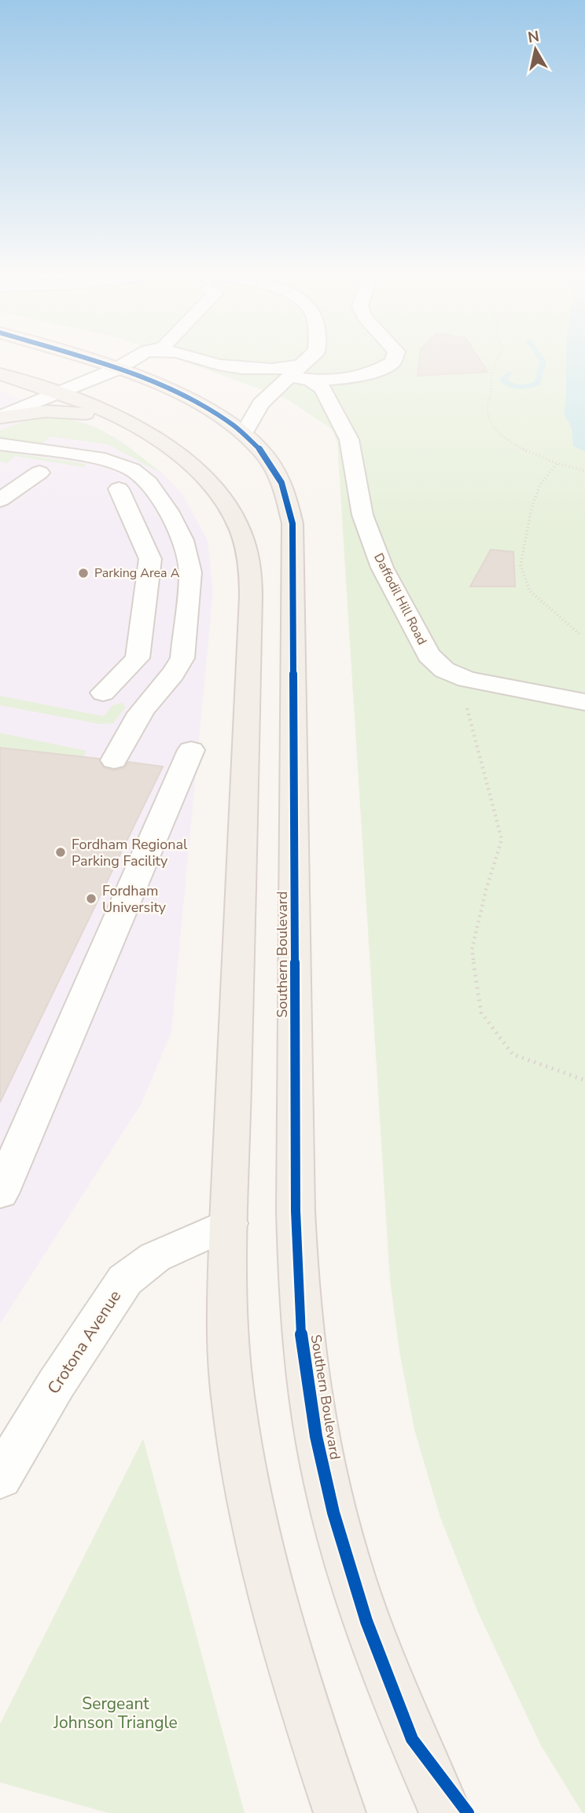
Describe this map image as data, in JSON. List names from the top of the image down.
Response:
{
  "streets": {
    "main road": ["Southern Boulevard"],
    "street": ["Daffodil Hill Road", "Crotona Avenue"]
  },
  "parks": ["Sergeant Johnson Triangle"],
  "places": ["Parking Area A", "Fordham Regional Parking Facility", "Fordham University"],
  "north": "top"
}
